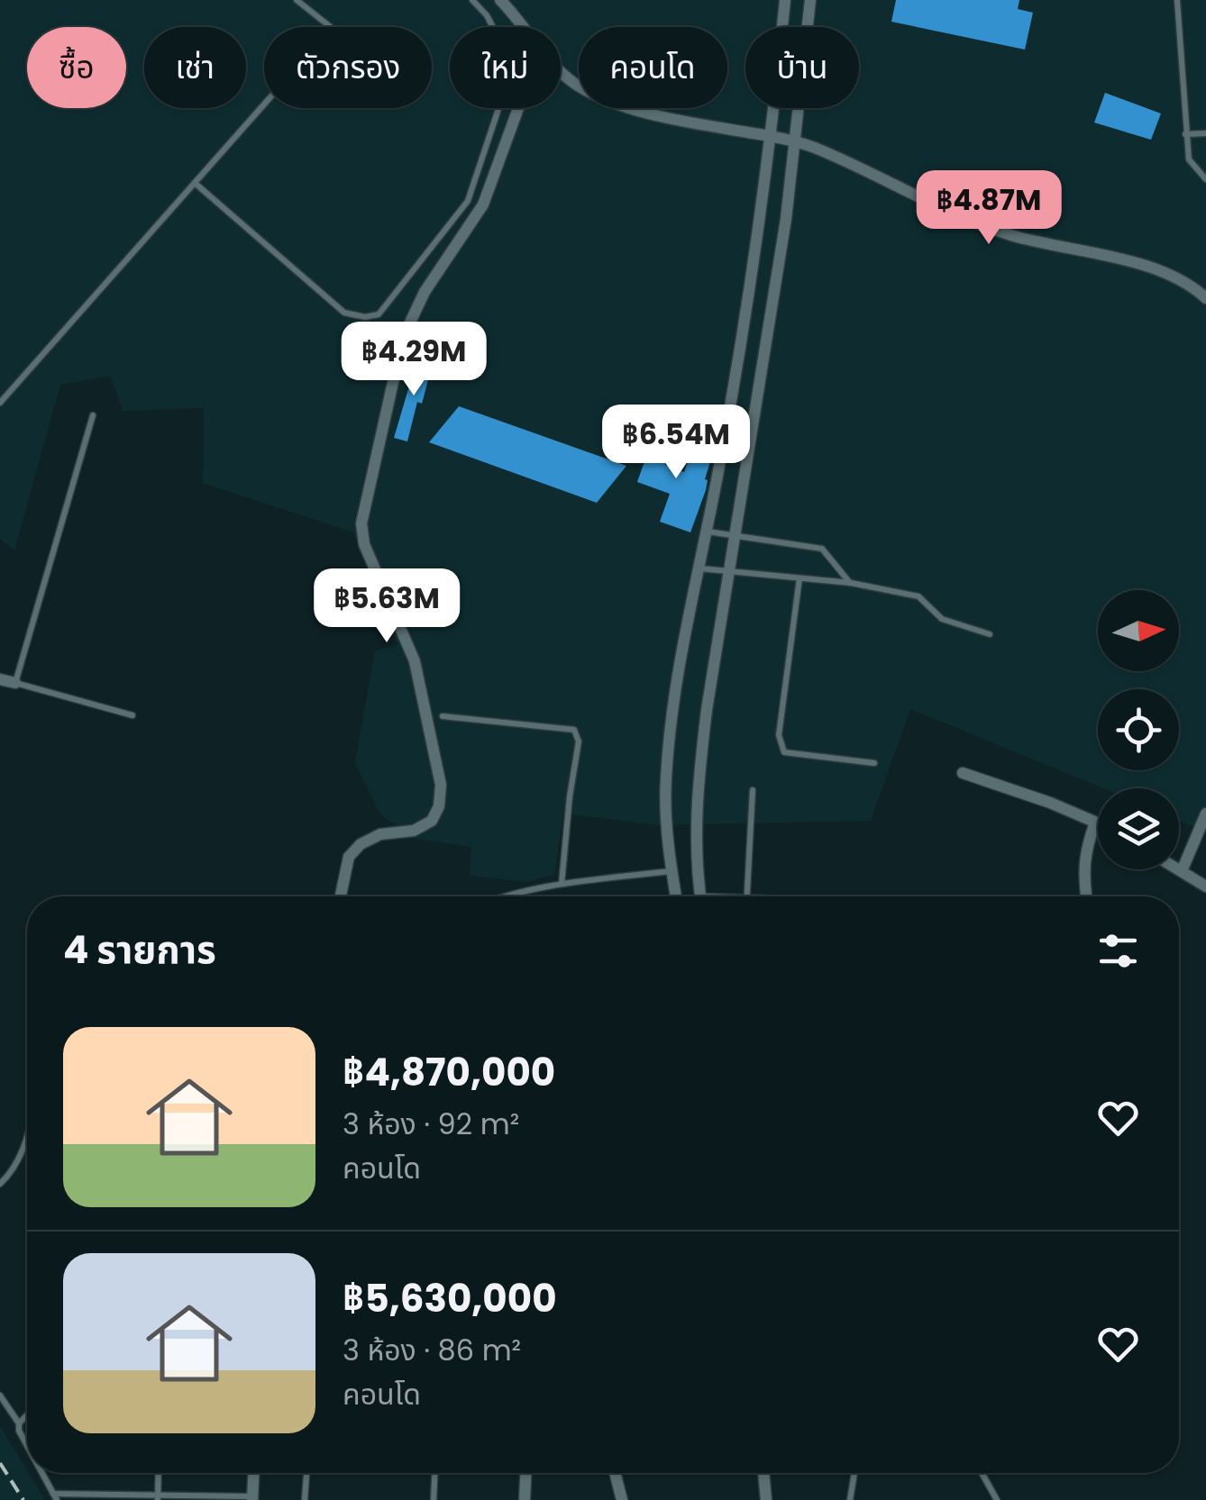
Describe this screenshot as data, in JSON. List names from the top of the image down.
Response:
{
  "north": "right",
  "page": {
    "chip": [
      "ซื้อ",
      "เช่า",
      "ตัวกรอง",
      "ใหม่",
      "คอนโด",
      "บ้าน"
    ],
    "price": [
      "฿4.87M",
      "฿4.29M",
      "฿6.54M",
      "฿5.63M"
    ],
    "heading": "4 รายการ",
    "list": [
      {
        "name": "฿4,870,000",
        "note": "3 ห้อง · 92 m² · คอนโด"
      },
      {
        "name": "฿5,630,000",
        "note": "3 ห้อง · 86 m² · คอนโด"
      }
    ]
  }
}
